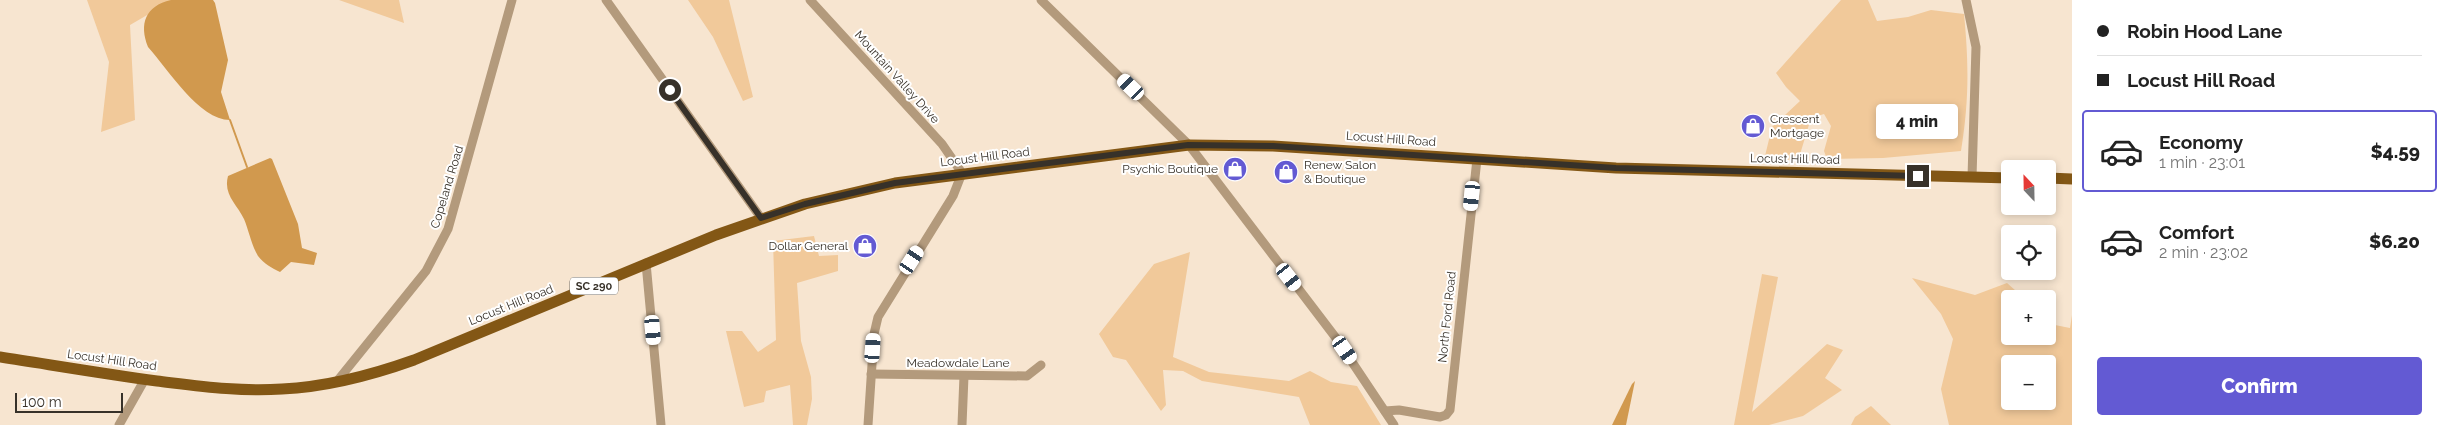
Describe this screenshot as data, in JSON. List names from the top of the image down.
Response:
{
  "streets": {
    "main road": ["Locust Hill Road", "SC 290"],
    "street": [
      "Mountain Valley Drive",
      "Copeland Road",
      "North Ford Road",
      "Meadowdale Lane"
    ]
  },
  "crossings": [
    ["Mountain Valley Drive", "Locust Hill Road"],
    ["Locust Hill Road", "Copeland Road"],
    ["Locust Hill Road", "North Ford Road"]
  ],
  "places": {
    "shop": [
      "Crescent Mortgage",
      "Psychic Boutique",
      "Renew Salon & Boutique",
      "Dollar General"
    ]
  },
  "scale_bar": "100 m",
  "north": "top",
  "page": {
    "banner": ["Robin Hood Lane", "Locust Hill Road"],
    "bubble": "4 min",
    "list": [
      {
        "name": "Economy",
        "note": "1 min · 23:01",
        "value": "$4.59"
      },
      {
        "name": "Comfort",
        "note": "2 min · 23:02",
        "value": "$6.20"
      }
    ],
    "map_buttons": ["+", "−"],
    "buttons": "Confirm",
    "scale": "100 m"
  }
}
